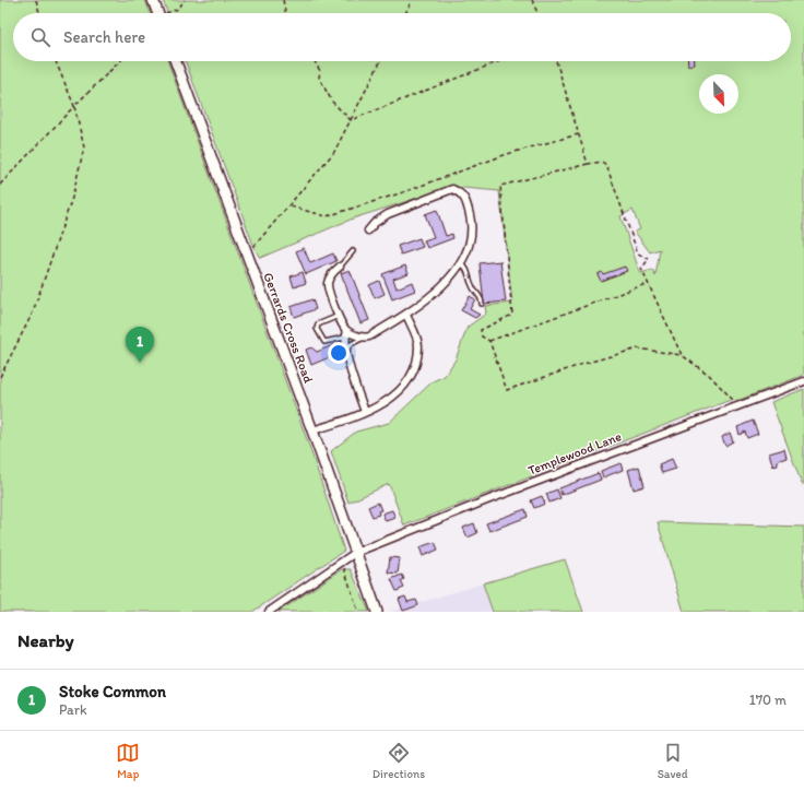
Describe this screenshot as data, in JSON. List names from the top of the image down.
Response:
{
  "streets": {
    "main road": ["Gerrards Cross Road"],
    "street": ["Templewood Lane"]
  },
  "crossings": [
    ["Gerrards Cross Road", "Templewood Lane"]
  ],
  "north": "bottom right",
  "page": {
    "search": "Search here",
    "pins": "1",
    "heading": "Nearby",
    "list": [
      {
        "mark": "1",
        "name": "Stoke Common",
        "note": "Park",
        "value": "170 m"
      }
    ],
    "nav": ["Map", "Directions", "Saved"]
  }
}
